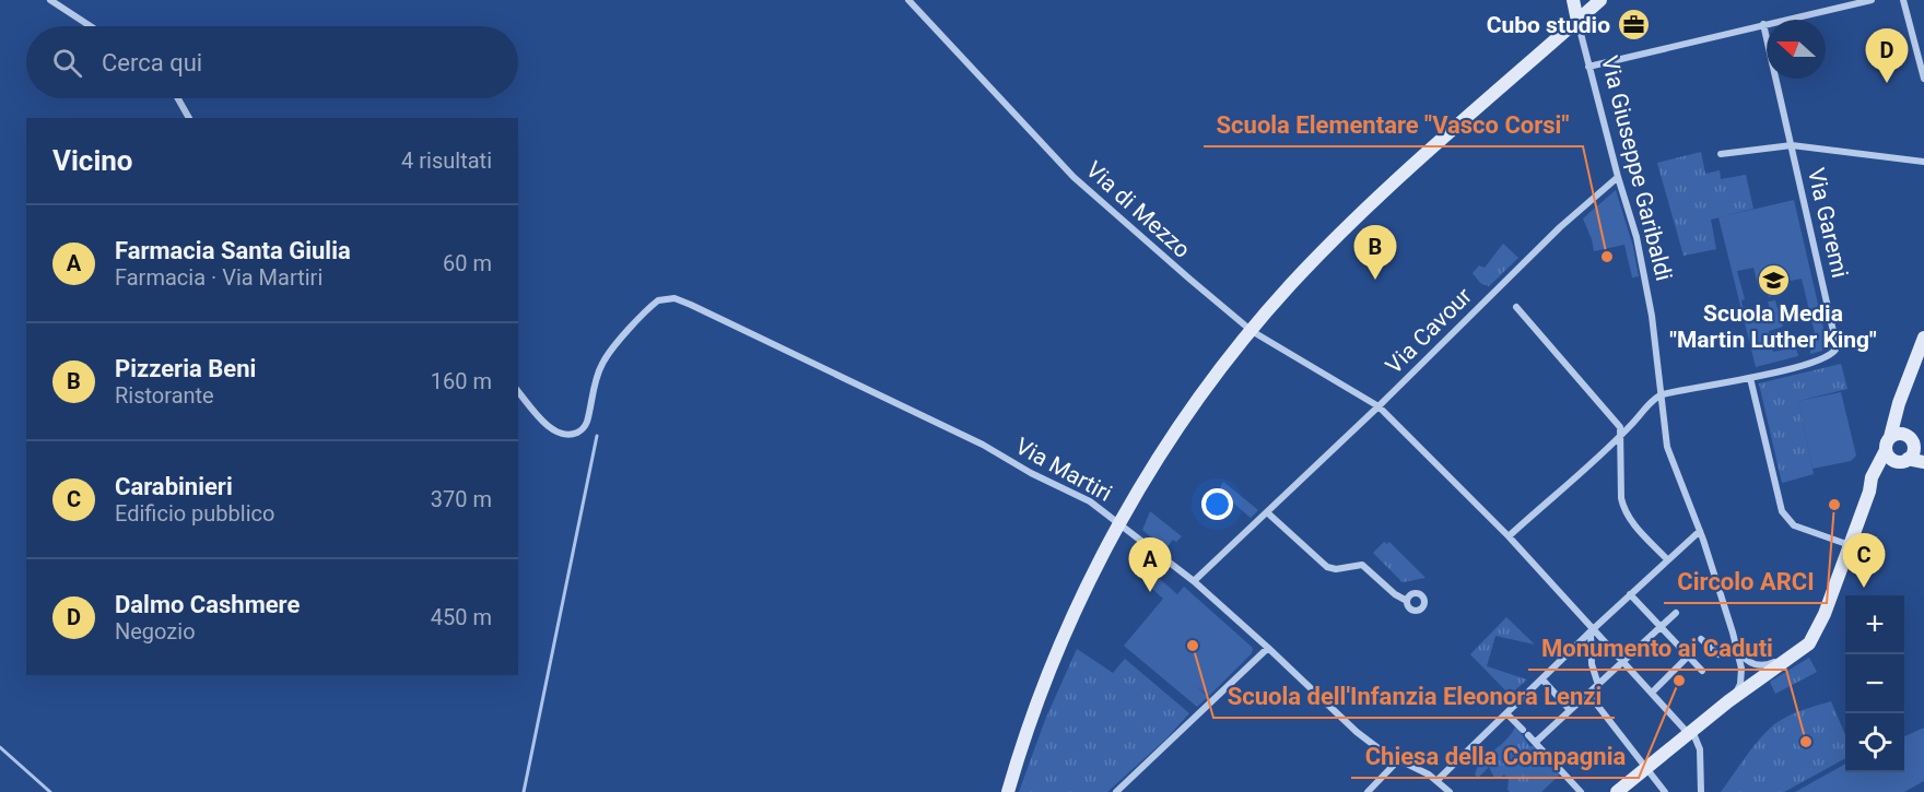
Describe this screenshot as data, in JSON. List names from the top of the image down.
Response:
{
  "streets": {
    "main road": ["Via Giuseppe Garibaldi"],
    "street": [
      "Via di Mezzo",
      "Via Garemi",
      "Via Cavour",
      "Via Martiri"
    ]
  },
  "crossings": [
    ["Via Giuseppe Garibaldi", "Via Garemi"],
    ["Via Giuseppe Garibaldi", "Via Cavour"],
    ["Via di Mezzo", "Via Cavour"],
    ["Via Cavour", "Via Martiri"]
  ],
  "places": {
    "office": ["Cubo studio"],
    "other": [
      "Scuola Elementare \"Vasco Corsi\"",
      "Circolo ARCI",
      "Scuola dell'Infanzia Eleonora Lenzi",
      "Chiesa della Compagnia",
      "Monumento ai Caduti"
    ],
    "school or university": ["Scuola Media \"Martin Luther King\""]
  },
  "north": "left",
  "page": {
    "search": "Cerca qui",
    "pins": [
      "D",
      "B",
      "C",
      "A"
    ],
    "heading": ["Vicino", "4 risultati"],
    "list": [
      {
        "mark": "A",
        "name": "Farmacia Santa Giulia",
        "note": "Farmacia · Via Martiri",
        "value": "60 m"
      },
      {
        "mark": "B",
        "name": "Pizzeria Beni",
        "note": "Ristorante",
        "value": "160 m"
      },
      {
        "mark": "C",
        "name": "Carabinieri",
        "note": "Edificio pubblico",
        "value": "370 m"
      },
      {
        "mark": "D",
        "name": "Dalmo Cashmere",
        "note": "Negozio",
        "value": "450 m"
      }
    ],
    "map_buttons": ["+", "−"]
  }
}
